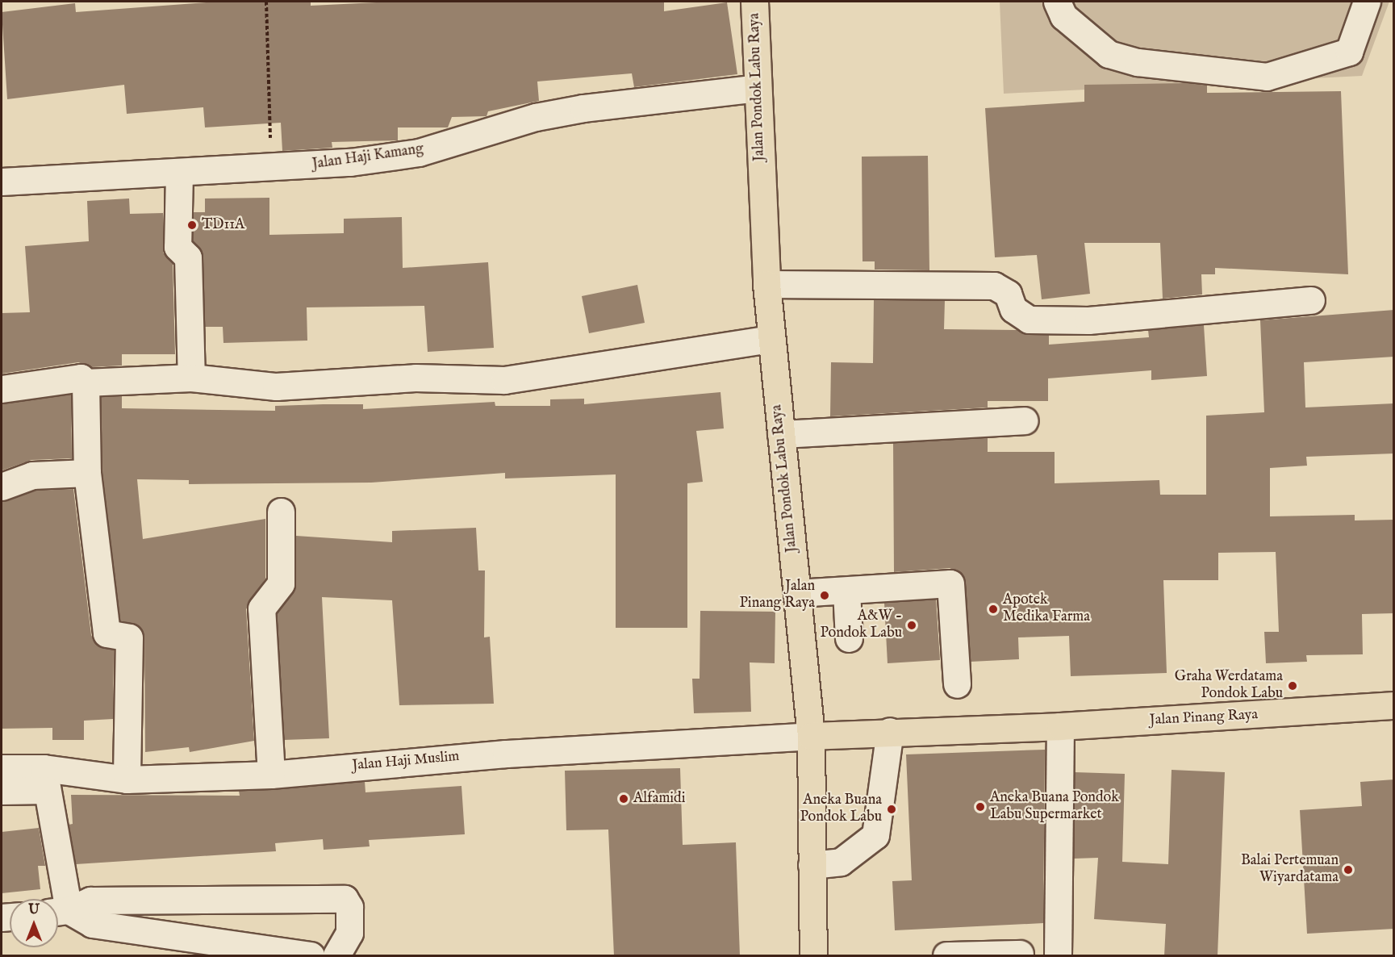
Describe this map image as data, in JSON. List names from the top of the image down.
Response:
{
  "streets": {
    "main road": ["Jalan Pondok Labu Raya", "Jalan Pinang Raya"],
    "street": ["Jalan Haji Kamang", "Jalan Haji Muslim"]
  },
  "crossings": [
    ["Jalan Pondok Labu Raya", "Jalan Haji Kamang"],
    ["Jalan Pondok Labu Raya", "Jalan Pinang Raya"],
    ["Jalan Pondok Labu Raya", "Jalan Haji Muslim"],
    ["Jalan Pinang Raya", "Jalan Haji Muslim"]
  ],
  "places": [
    "TD11A",
    "Jalan Pinang Raya",
    "Apotek Medika Farma",
    "A&W - Pondok Labu",
    "Graha Werdatama Pondok Labu",
    "Alfamidi",
    "Aneka Buana Pondok Labu Supermarket",
    "Aneka Buana Pondok Labu",
    "Balai Pertemuan Wiyardatama"
  ],
  "north": "top"
}
